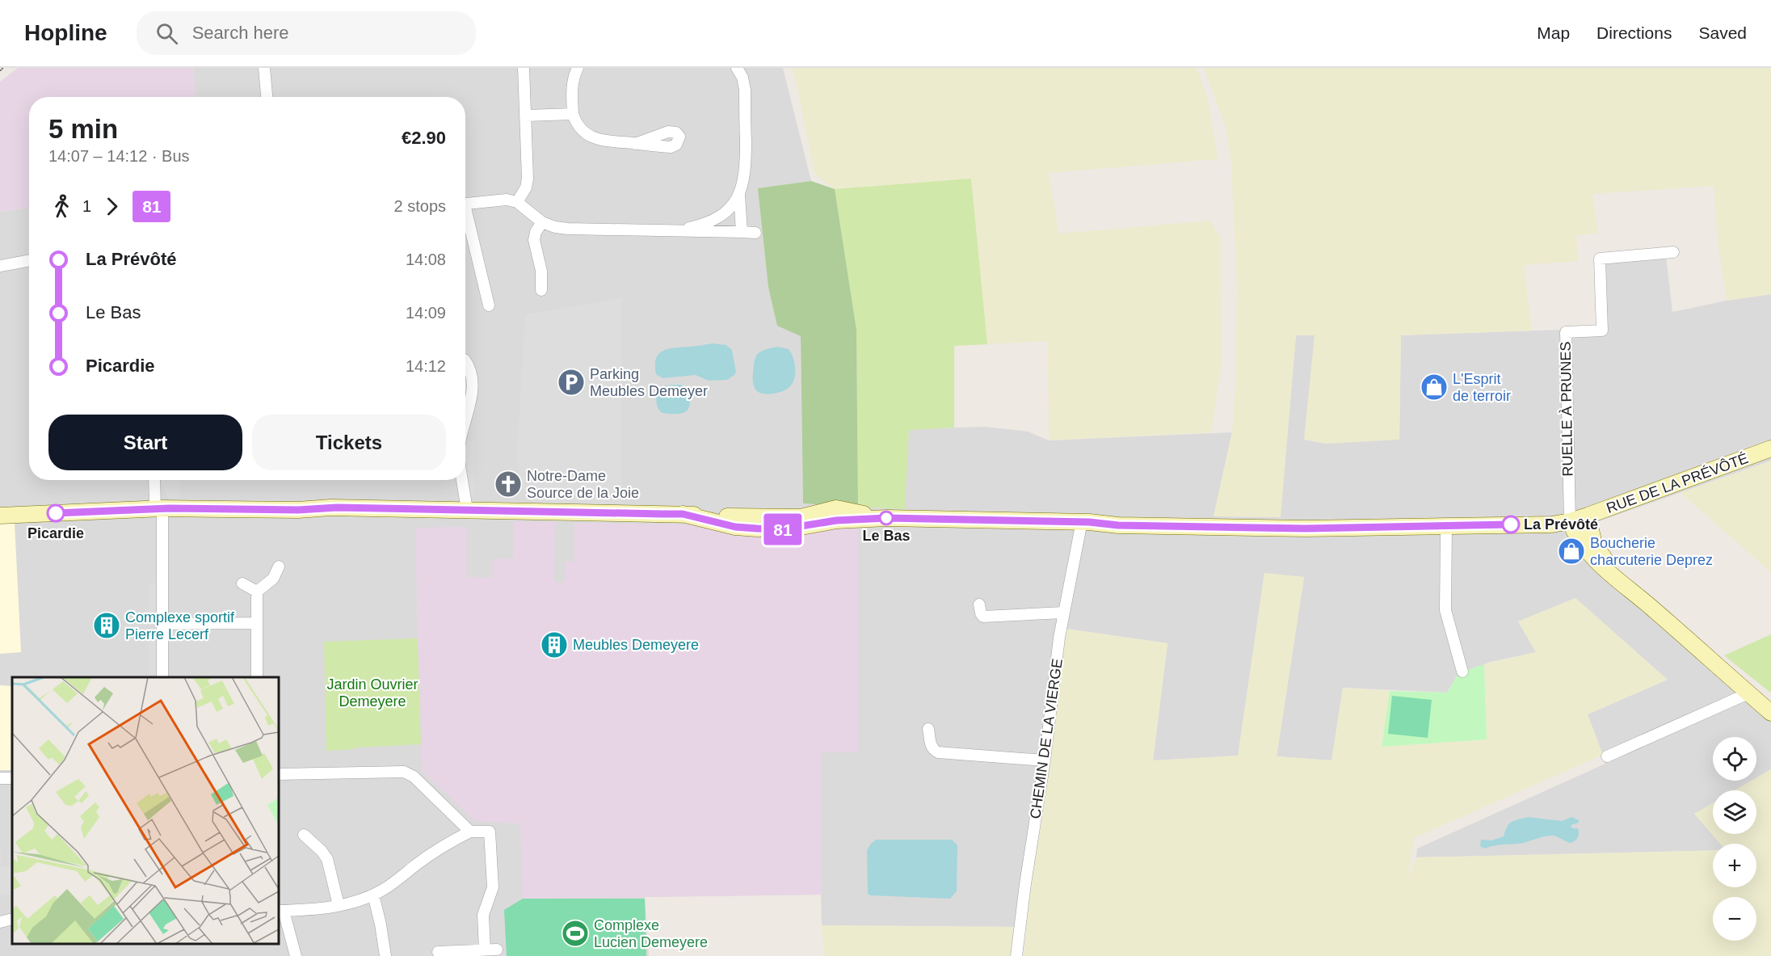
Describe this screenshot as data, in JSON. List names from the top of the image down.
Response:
{
  "streets": {
    "street": ["RUELLE À PRUNES", "RUE DE LA PRÉVÔTÉ", "CHEMIN DE LA VIERGE"]
  },
  "crossings": [
    ["RUELLE À PRUNES", "RUE DE LA PRÉVÔTÉ"],
    ["RUE DE LA PRÉVÔTÉ", "CHEMIN DE LA VIERGE"]
  ],
  "parks": ["Jardin Ouvrier Demeyere"],
  "places": {
    "parking": ["Parking Meubles Demeyer"],
    "shop": ["L'Esprit de terroir", "Boucherie charcuterie Deprez"],
    "church": ["Notre-Dame Source de la Joie"],
    "other": ["Picardie", "Le Bas", "La Prévôté"],
    "building": ["Complexe sportif Pierre Lecerf", "Meubles Demeyere"],
    "sports": ["Complexe Lucien Demeyere"]
  },
  "lines": ["bus line 81"],
  "page": {
    "header": "Hopline",
    "search": "Search here",
    "nav": ["Map", "Directions", "Saved"],
    "on_map": "81",
    "heading": ["5 min", "14:07 – 14:12 · Bus", "€2.90"],
    "legs": ["1", "81", "2 stops"],
    "list": [
      {
        "name": "La Prévôté",
        "value": "14:08"
      },
      {
        "name": "Le Bas",
        "value": "14:09"
      },
      {
        "name": "Picardie",
        "value": "14:12"
      }
    ],
    "buttons": ["Start", "Tickets"],
    "map_buttons": ["+", "−"]
  }
}
